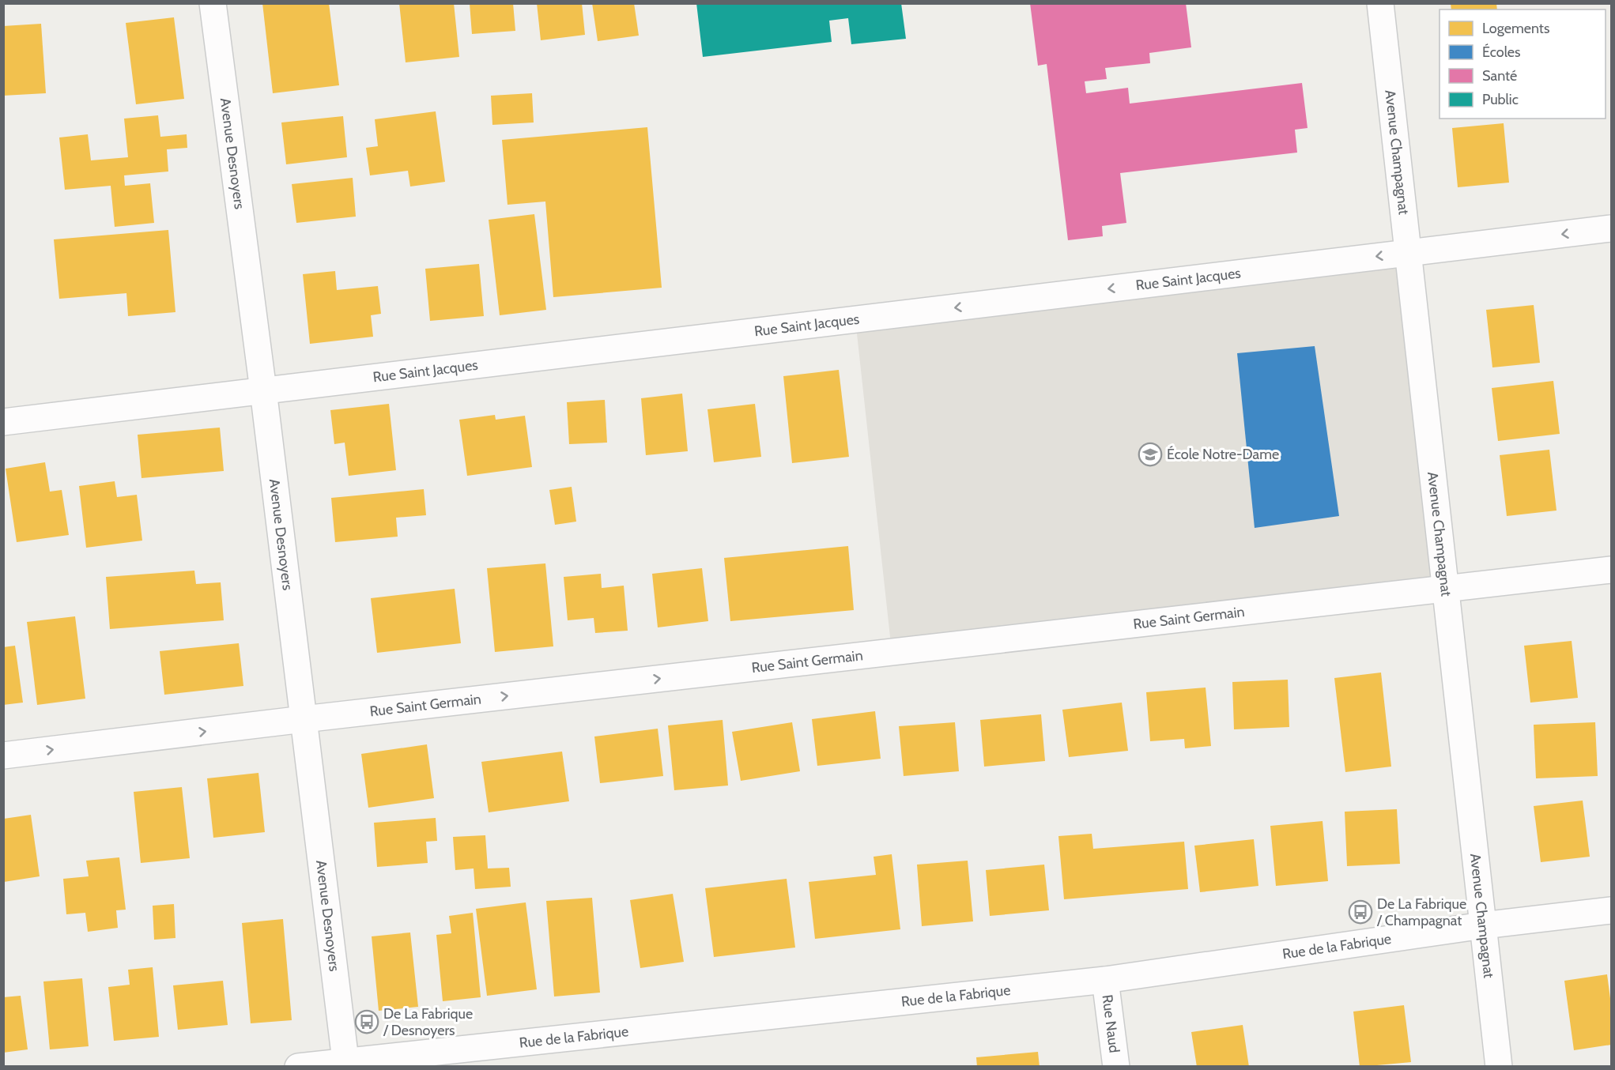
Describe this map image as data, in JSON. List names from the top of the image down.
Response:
{
  "streets": {
    "street": [
      "Avenue Champagnat",
      "Avenue Desnoyers",
      "Rue Saint Jacques",
      "Rue Saint Germain",
      "Rue de la Fabrique",
      "Rue Naud"
    ]
  },
  "crossings": [
    ["Avenue Champagnat", "Rue Saint Jacques"],
    ["Avenue Champagnat", "Rue Saint Germain"],
    ["Avenue Champagnat", "Rue de la Fabrique"],
    ["Avenue Desnoyers", "Rue Saint Jacques"],
    ["Avenue Desnoyers", "Rue Saint Germain"],
    ["Avenue Desnoyers", "Rue de la Fabrique"],
    ["Rue de la Fabrique", "Rue Naud"]
  ],
  "one_way": ["Rue Saint Jacques", "Rue Saint Germain"],
  "places": {
    "school or university": ["École Notre-Dame"],
    "bus stop": ["De La Fabrique / Champagnat", "De La Fabrique / Desnoyers"]
  },
  "legend": [
    "Logements",
    "Écoles",
    "Santé",
    "Public"
  ]
}
